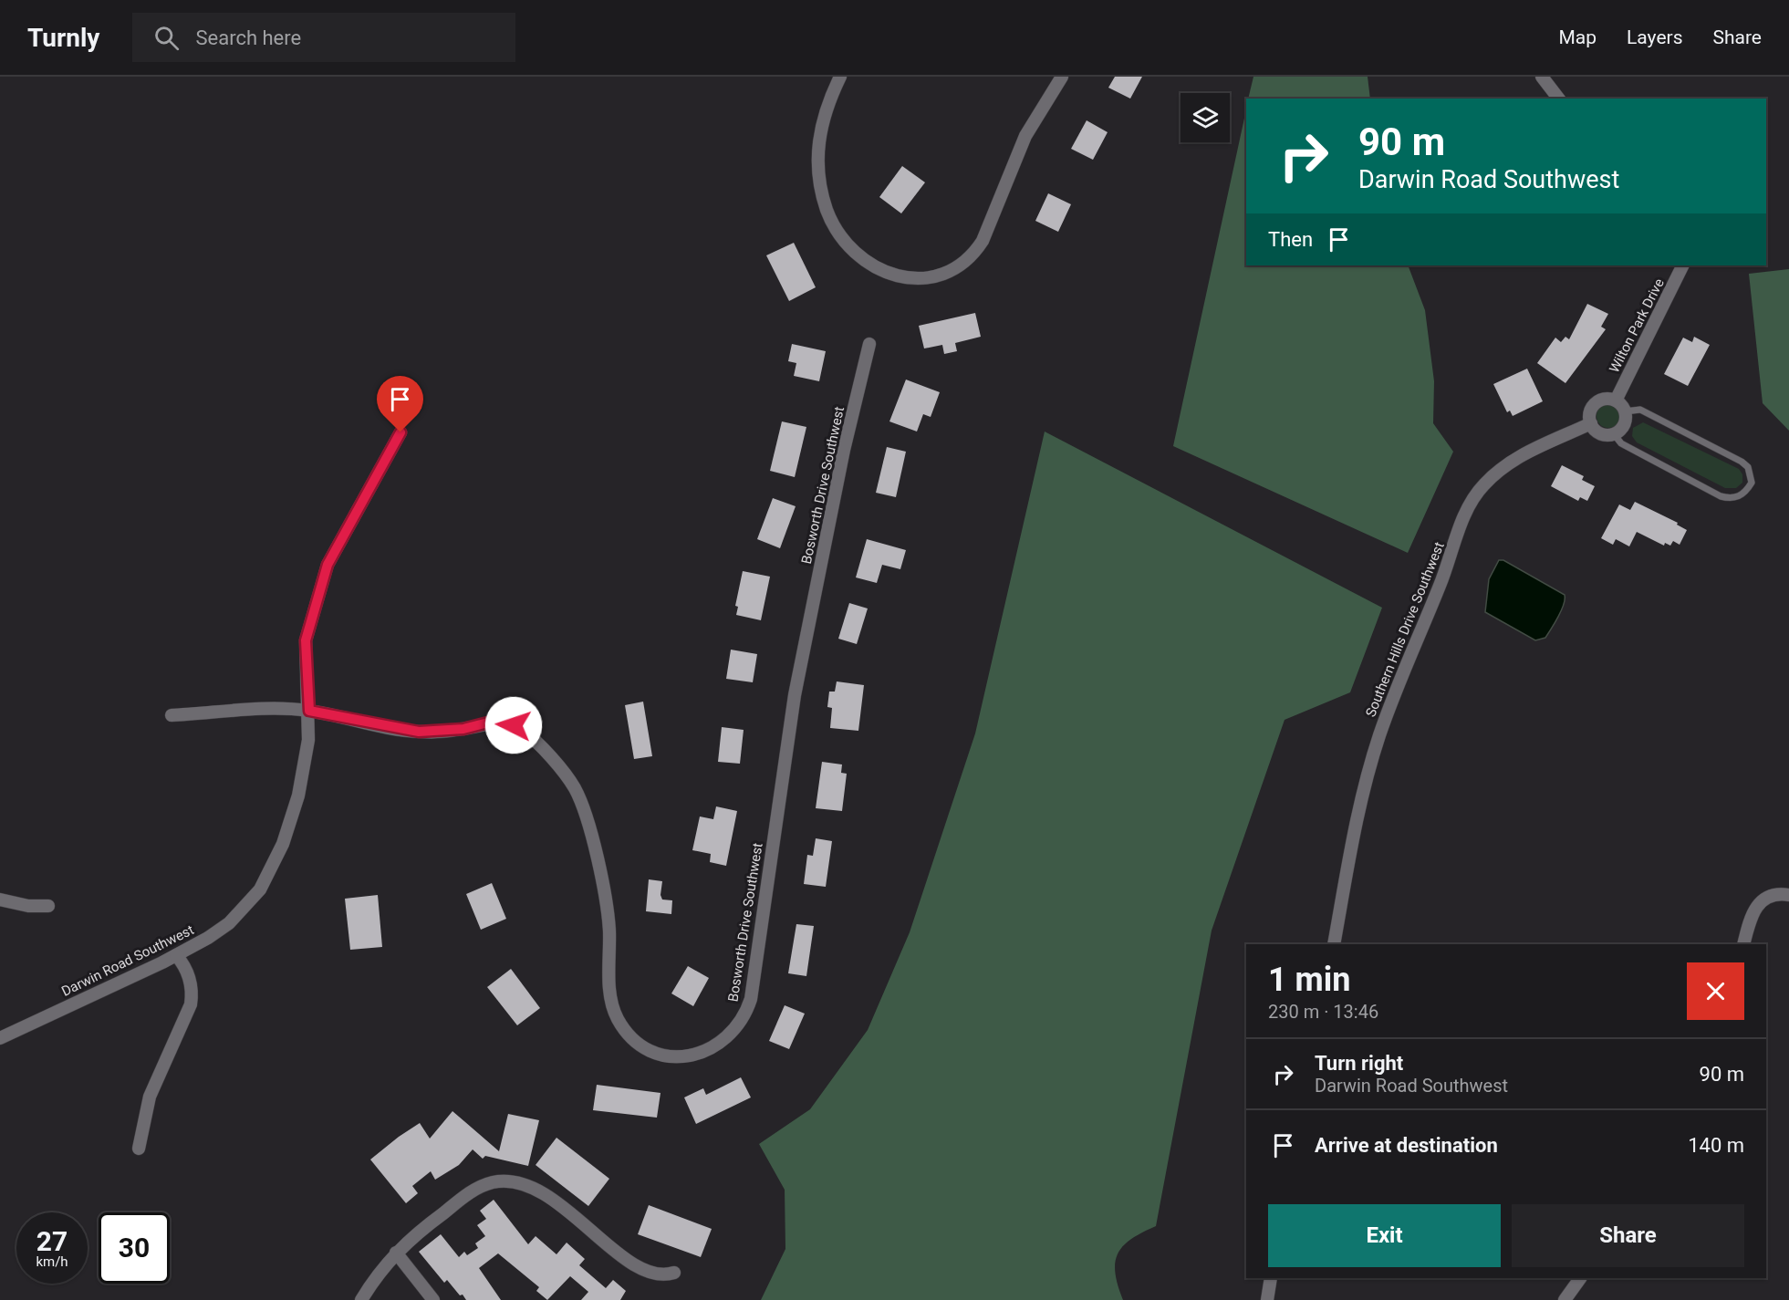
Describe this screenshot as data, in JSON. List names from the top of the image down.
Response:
{
  "streets": {
    "street": [
      "Wilton Park Drive",
      "Bosworth Drive Southwest",
      "Southern Hills Drive Southwest",
      "Darwin Road Southwest"
    ]
  },
  "crossings": [
    ["Wilton Park Drive", "Southern Hills Drive Southwest"],
    ["Bosworth Drive Southwest", "Darwin Road Southwest"]
  ],
  "page": {
    "header": "Turnly",
    "search": "Search here",
    "nav": ["Map", "Layers", "Share"],
    "turn": ["90 m", "Darwin Road Southwest"],
    "then": "Then",
    "heading": ["1 min", "230 m · 13:46"],
    "list": [
      {
        "name": "Turn right",
        "note": "Darwin Road Southwest",
        "value": "90 m"
      },
      {
        "name": "Arrive at destination",
        "value": "140 m"
      }
    ],
    "buttons": ["Exit", "Share"],
    "speed": "27 km/h",
    "limit": "30"
  }
}
